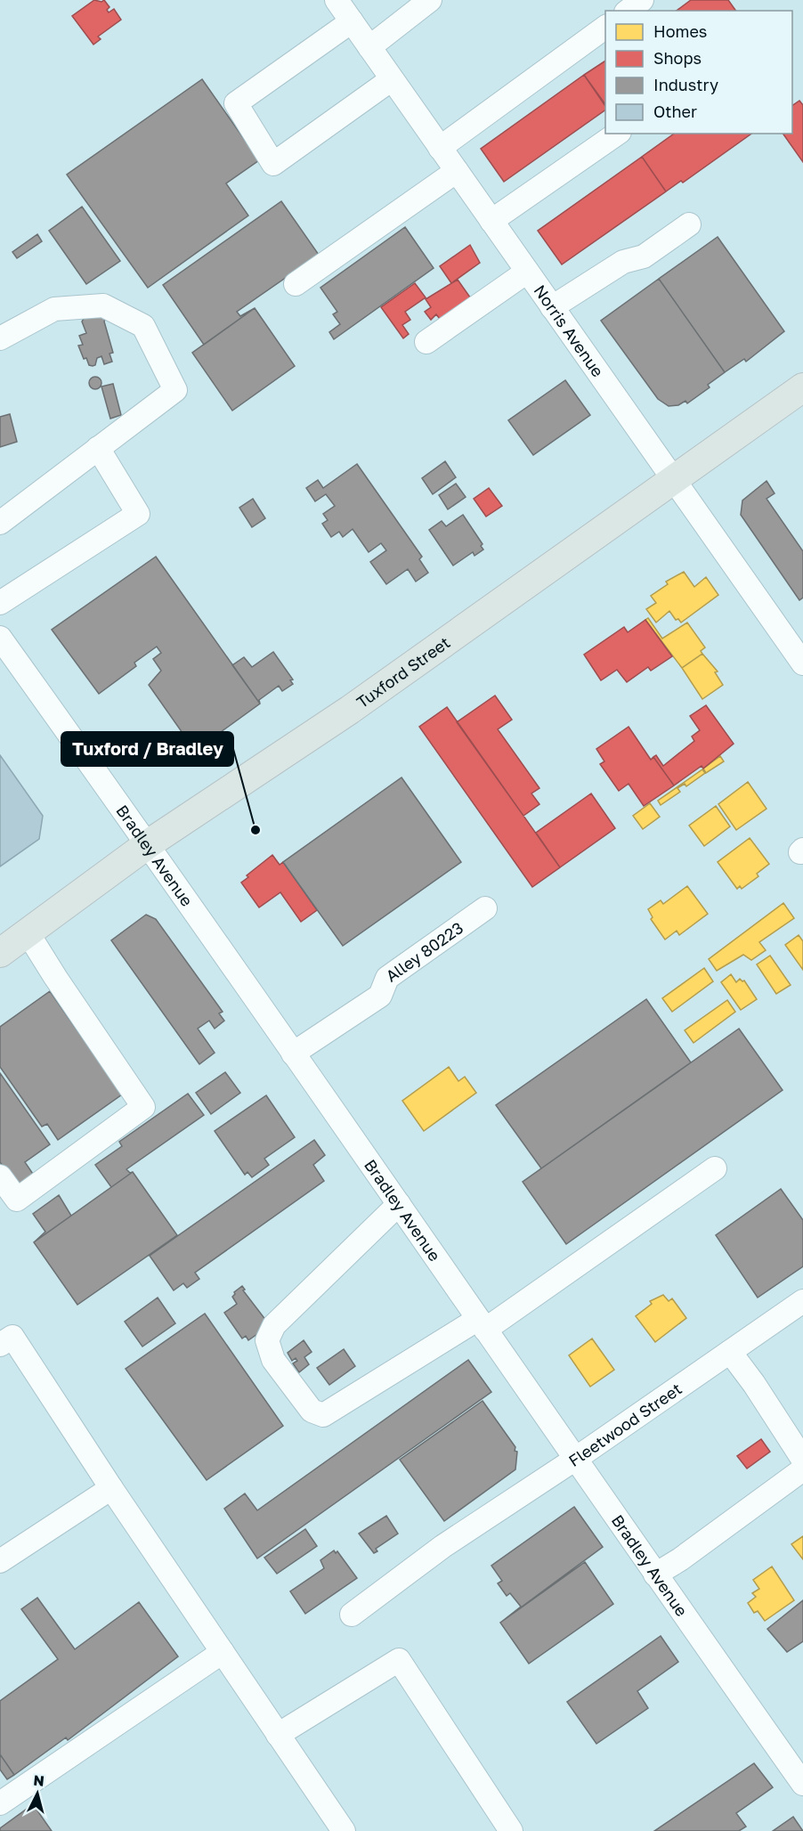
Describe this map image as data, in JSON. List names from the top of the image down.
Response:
{
  "streets": {
    "main road": ["Tuxford Street"],
    "street": [
      "Norris Avenue",
      "Bradley Avenue",
      "Alley 80223",
      "Fleetwood Street"
    ]
  },
  "crossings": [
    ["Norris Avenue", "Tuxford Street"],
    ["Tuxford Street", "Bradley Avenue"],
    ["Bradley Avenue", "Alley 80223"],
    ["Bradley Avenue", "Fleetwood Street"]
  ],
  "places": ["Tuxford / Bradley"],
  "legend": [
    "Homes",
    "Shops",
    "Industry",
    "Other"
  ],
  "north": "top"
}
